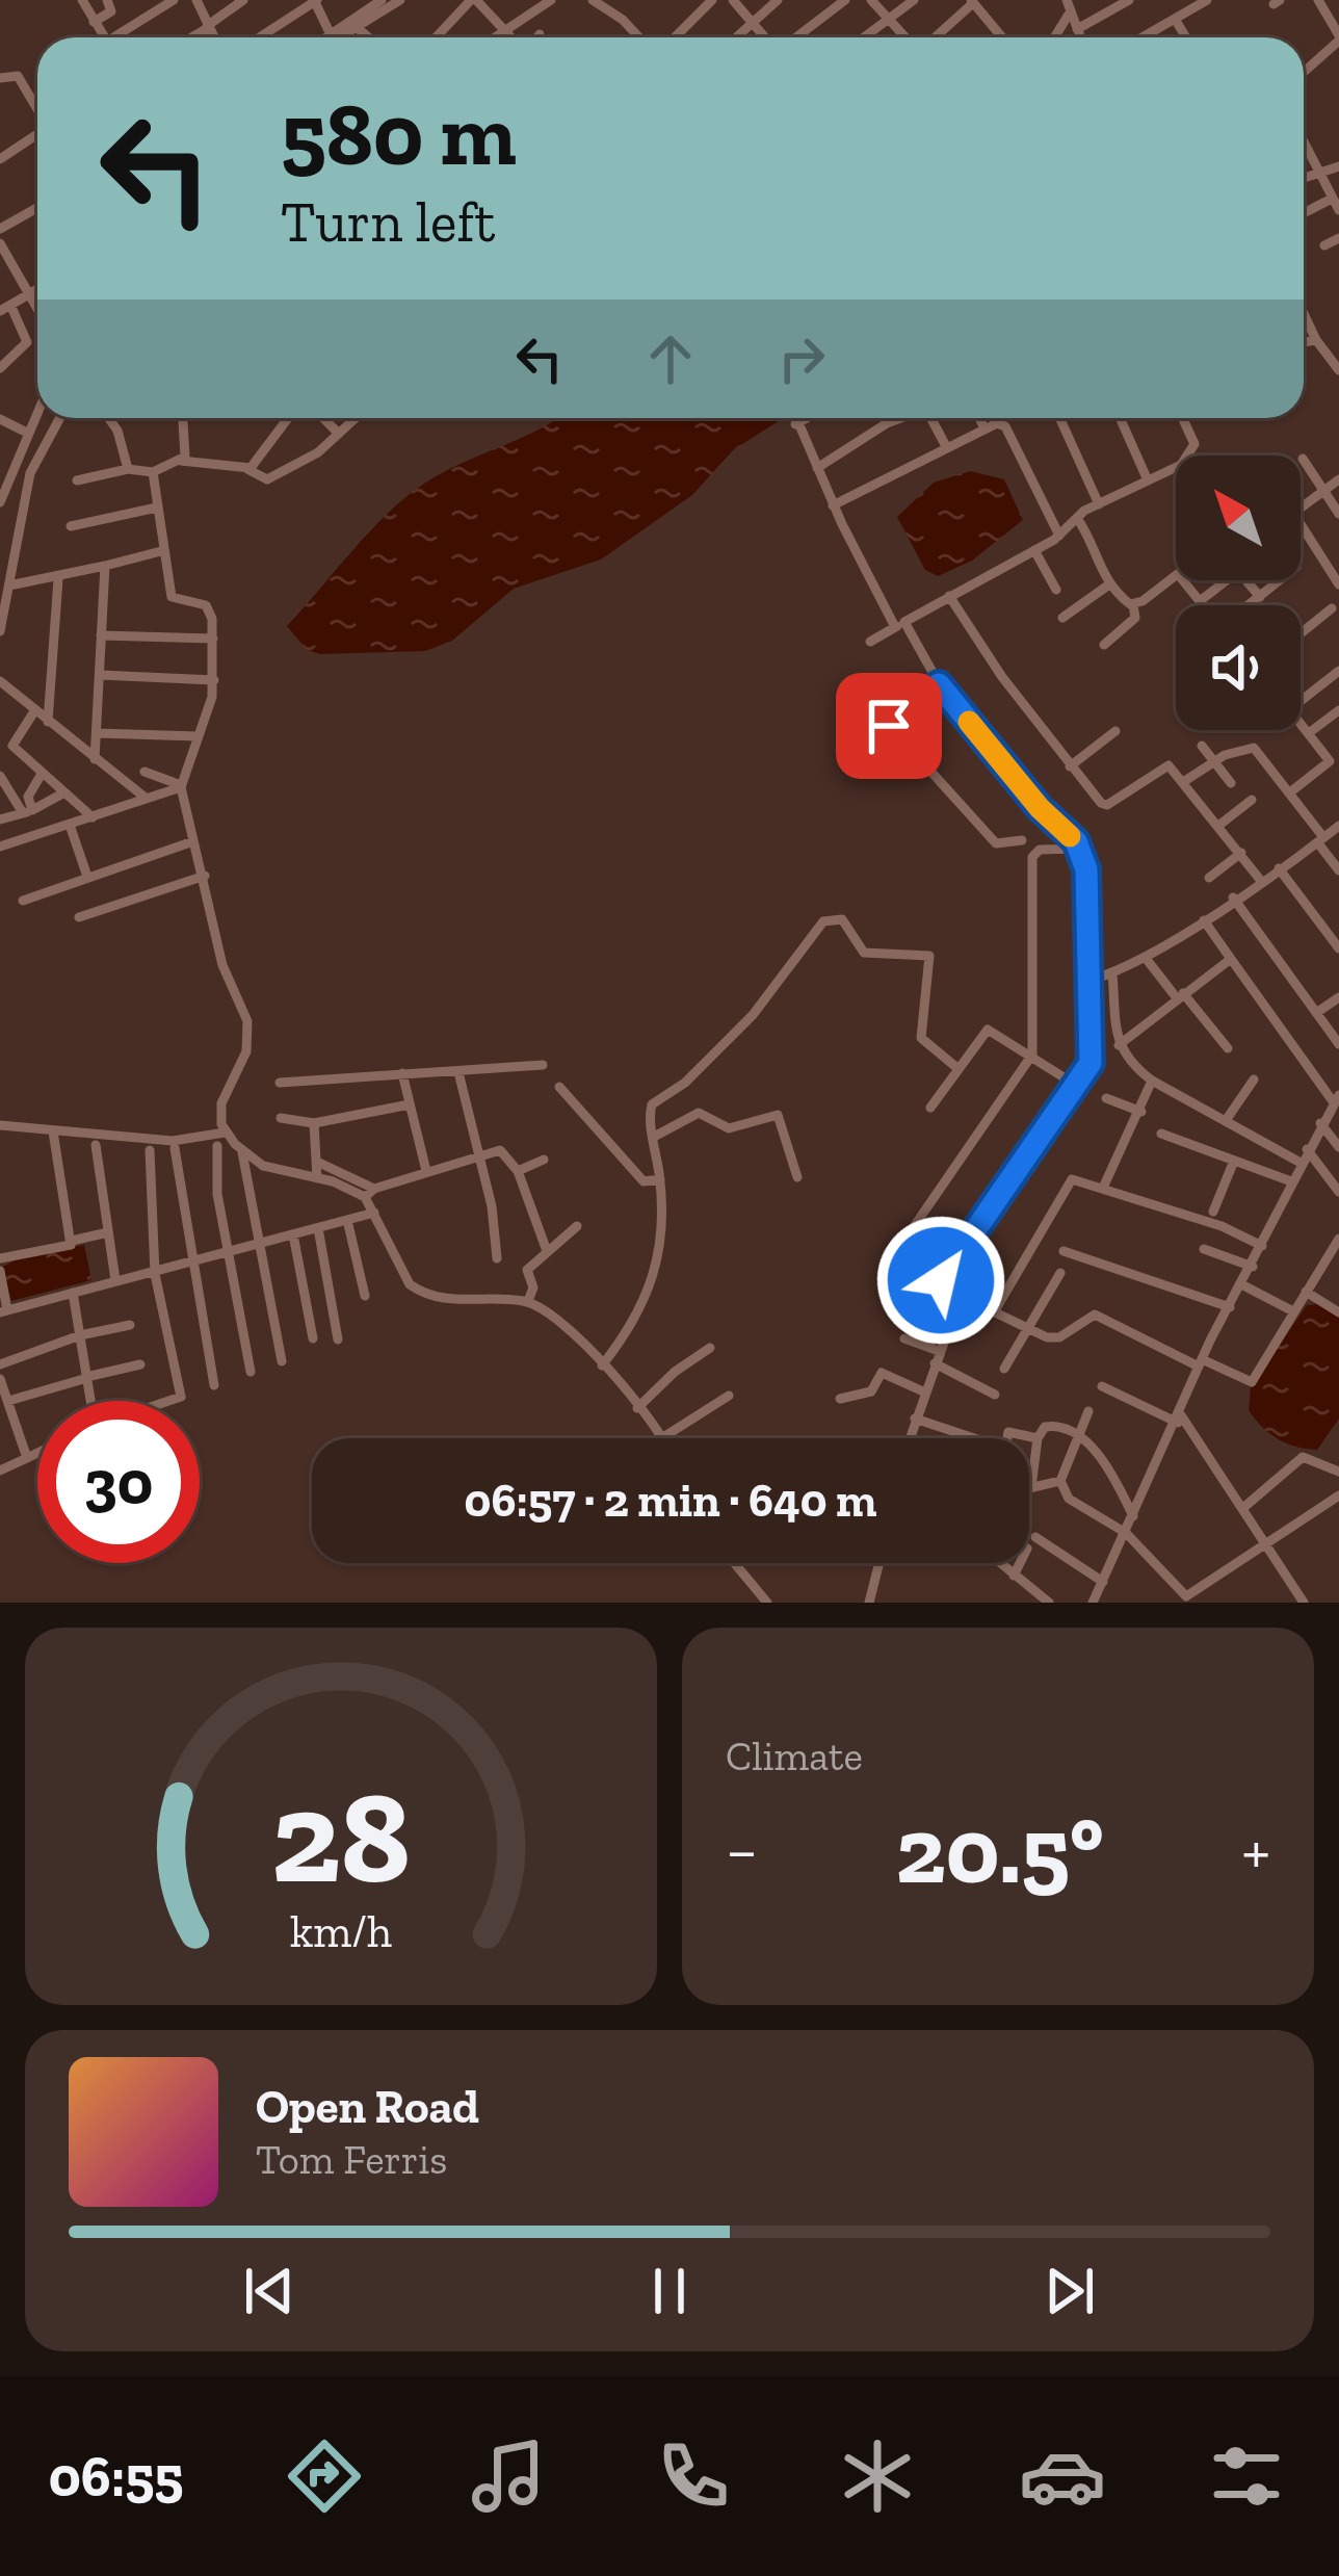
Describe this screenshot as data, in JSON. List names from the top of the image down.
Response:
{
  "north": "top left",
  "page": {
    "turn": ["580 m", "Turn left"],
    "limit": "30",
    "trip": "06:57 · 2 min · 640 m",
    "tile": "Climate",
    "heat": ["−", "20.5°", "+"],
    "song": ["Open Road", "Tom Ferris"],
    "tabs": "06:55",
    "gauge": ["28", "km/h"]
  }
}
